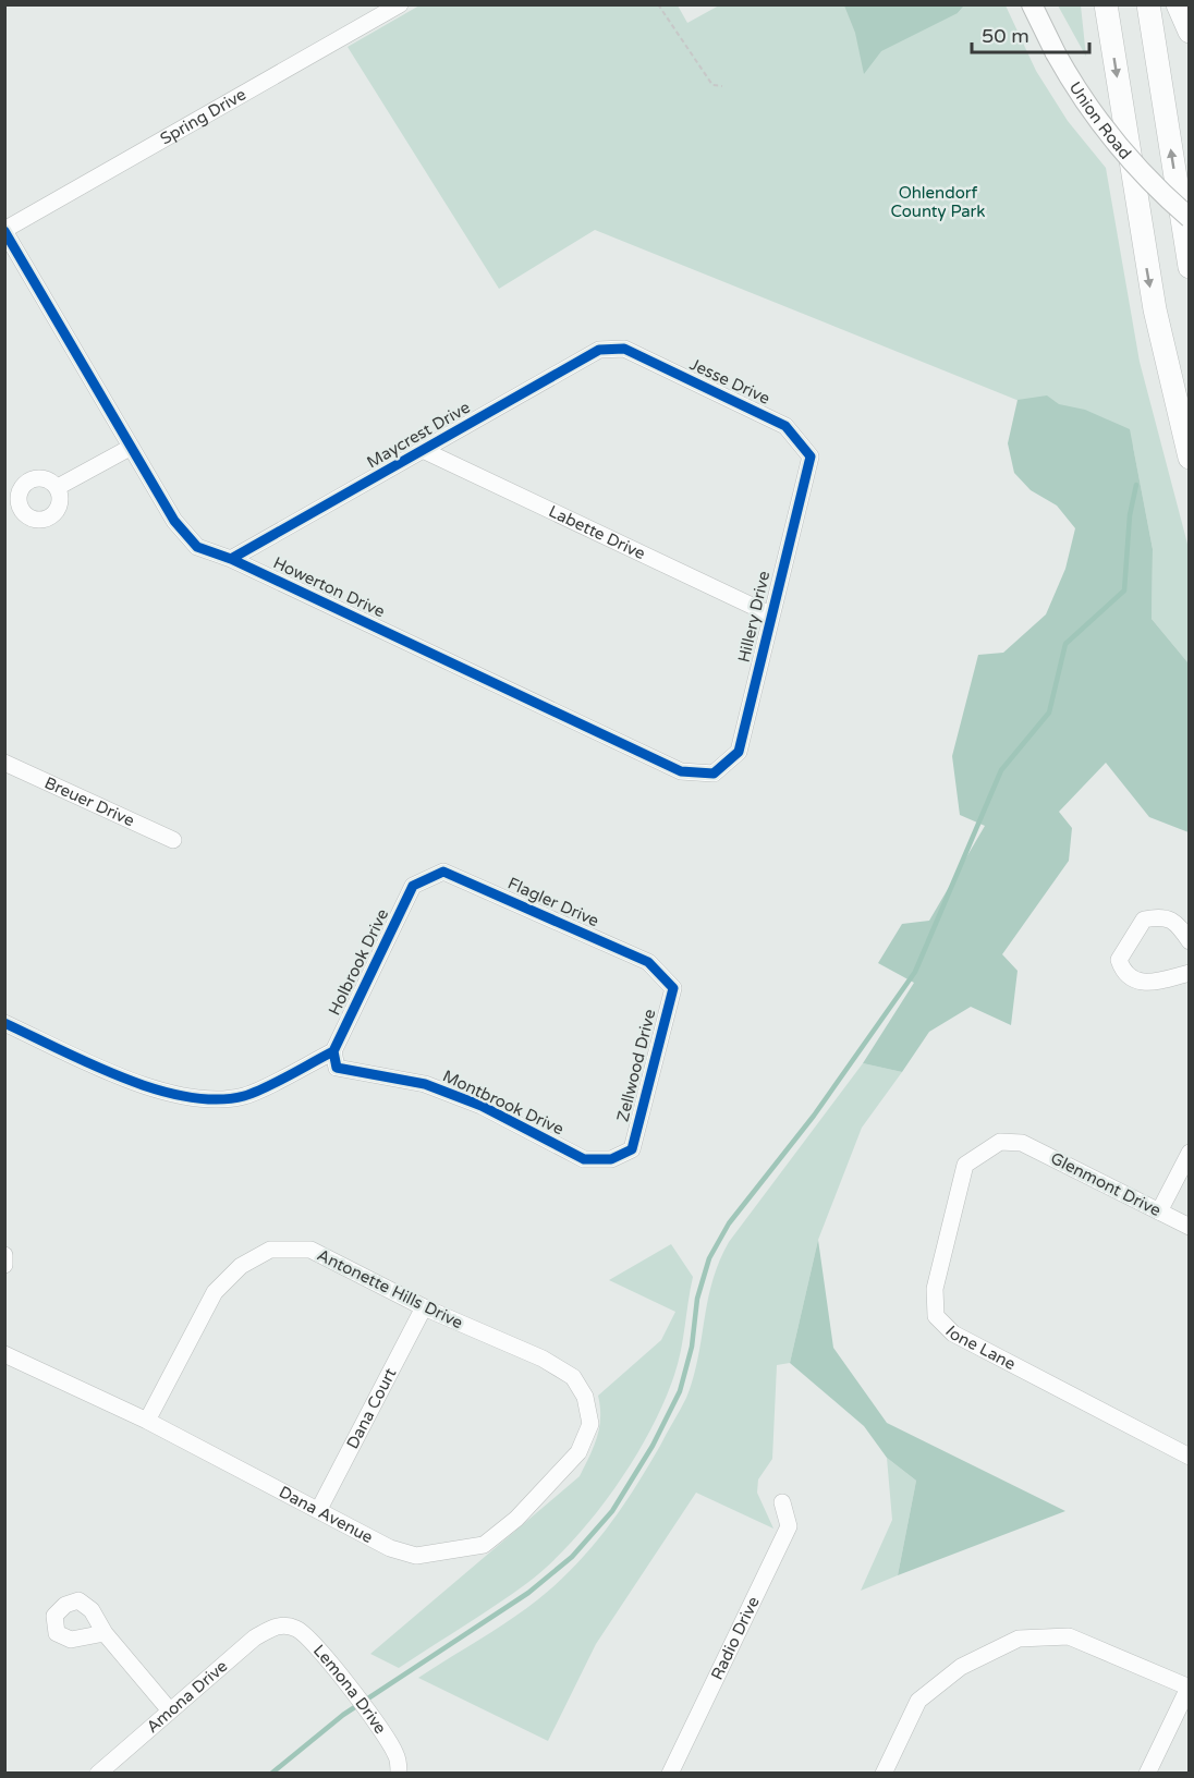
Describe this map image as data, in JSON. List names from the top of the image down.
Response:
{
  "streets": {
    "main road": ["Union Road"],
    "street": [
      "Spring Drive",
      "Jesse Drive",
      "Maycrest Drive",
      "Labette Drive",
      "Howerton Drive",
      "Hillery Drive",
      "Breuer Drive",
      "Flagler Drive",
      "Holbrook Drive",
      "Zellwood Drive",
      "Montbrook Drive",
      "Glenmont Drive",
      "Antonette Hills Drive",
      "Ione Lane",
      "Dana Court",
      "Dana Avenue",
      "Radio Drive",
      "Lemona Drive",
      "Amona Drive"
    ]
  },
  "crossings": [
    ["Spring Drive", "Howerton Drive"],
    ["Jesse Drive", "Maycrest Drive"],
    ["Jesse Drive", "Hillery Drive"],
    ["Maycrest Drive", "Labette Drive"],
    ["Maycrest Drive", "Howerton Drive"],
    ["Labette Drive", "Hillery Drive"],
    ["Howerton Drive", "Hillery Drive"],
    ["Flagler Drive", "Holbrook Drive"],
    ["Flagler Drive", "Zellwood Drive"],
    ["Holbrook Drive", "Montbrook Drive"],
    ["Zellwood Drive", "Montbrook Drive"],
    ["Glenmont Drive", "Ione Lane"],
    ["Antonette Hills Drive", "Dana Court"],
    ["Antonette Hills Drive", "Dana Avenue"],
    ["Dana Court", "Dana Avenue"],
    ["Lemona Drive", "Amona Drive"]
  ],
  "parks": ["Ohlendorf County Park"],
  "scale_bar": "50 m"
}
